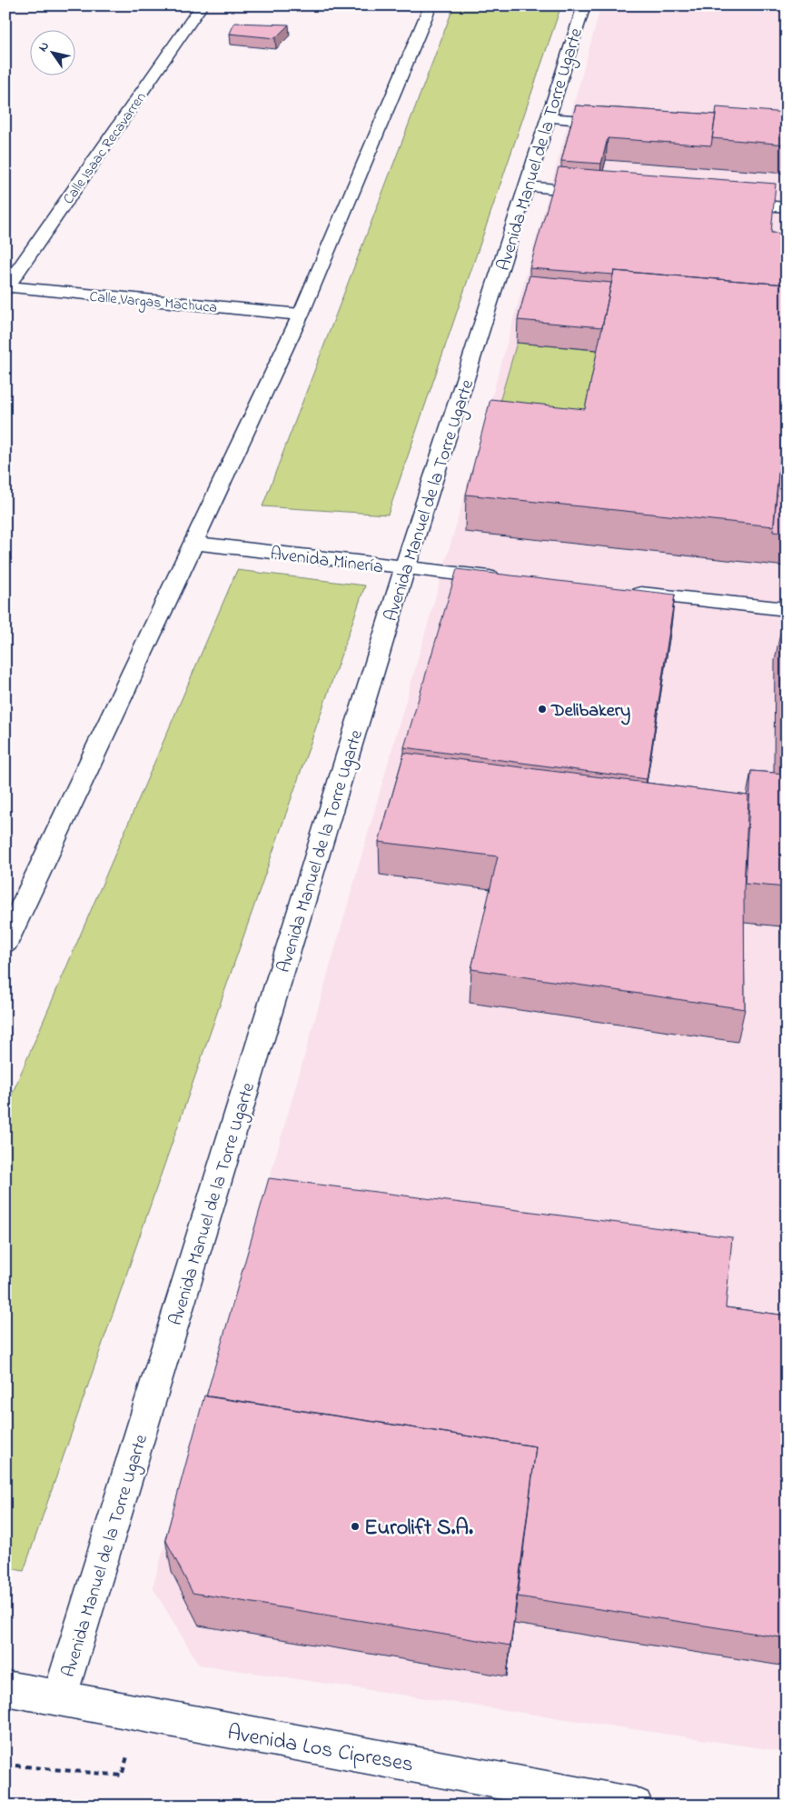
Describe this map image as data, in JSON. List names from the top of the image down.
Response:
{
  "streets": {
    "street": [
      "Calle Isaac Recavarren",
      "Avenida Manuel de la Torre Ugarte",
      "Calle Vargas Machuca",
      "Avenida Minería",
      "Avenida Los Cipreses"
    ]
  },
  "crossings": [
    ["Calle Isaac Recavarren", "Calle Vargas Machuca"],
    ["Avenida Manuel de la Torre Ugarte", "Avenida Minería"],
    ["Avenida Manuel de la Torre Ugarte", "Avenida Los Cipreses"]
  ],
  "places": ["Delibakery", "Eurolift S.A."],
  "north": "top left"
}
